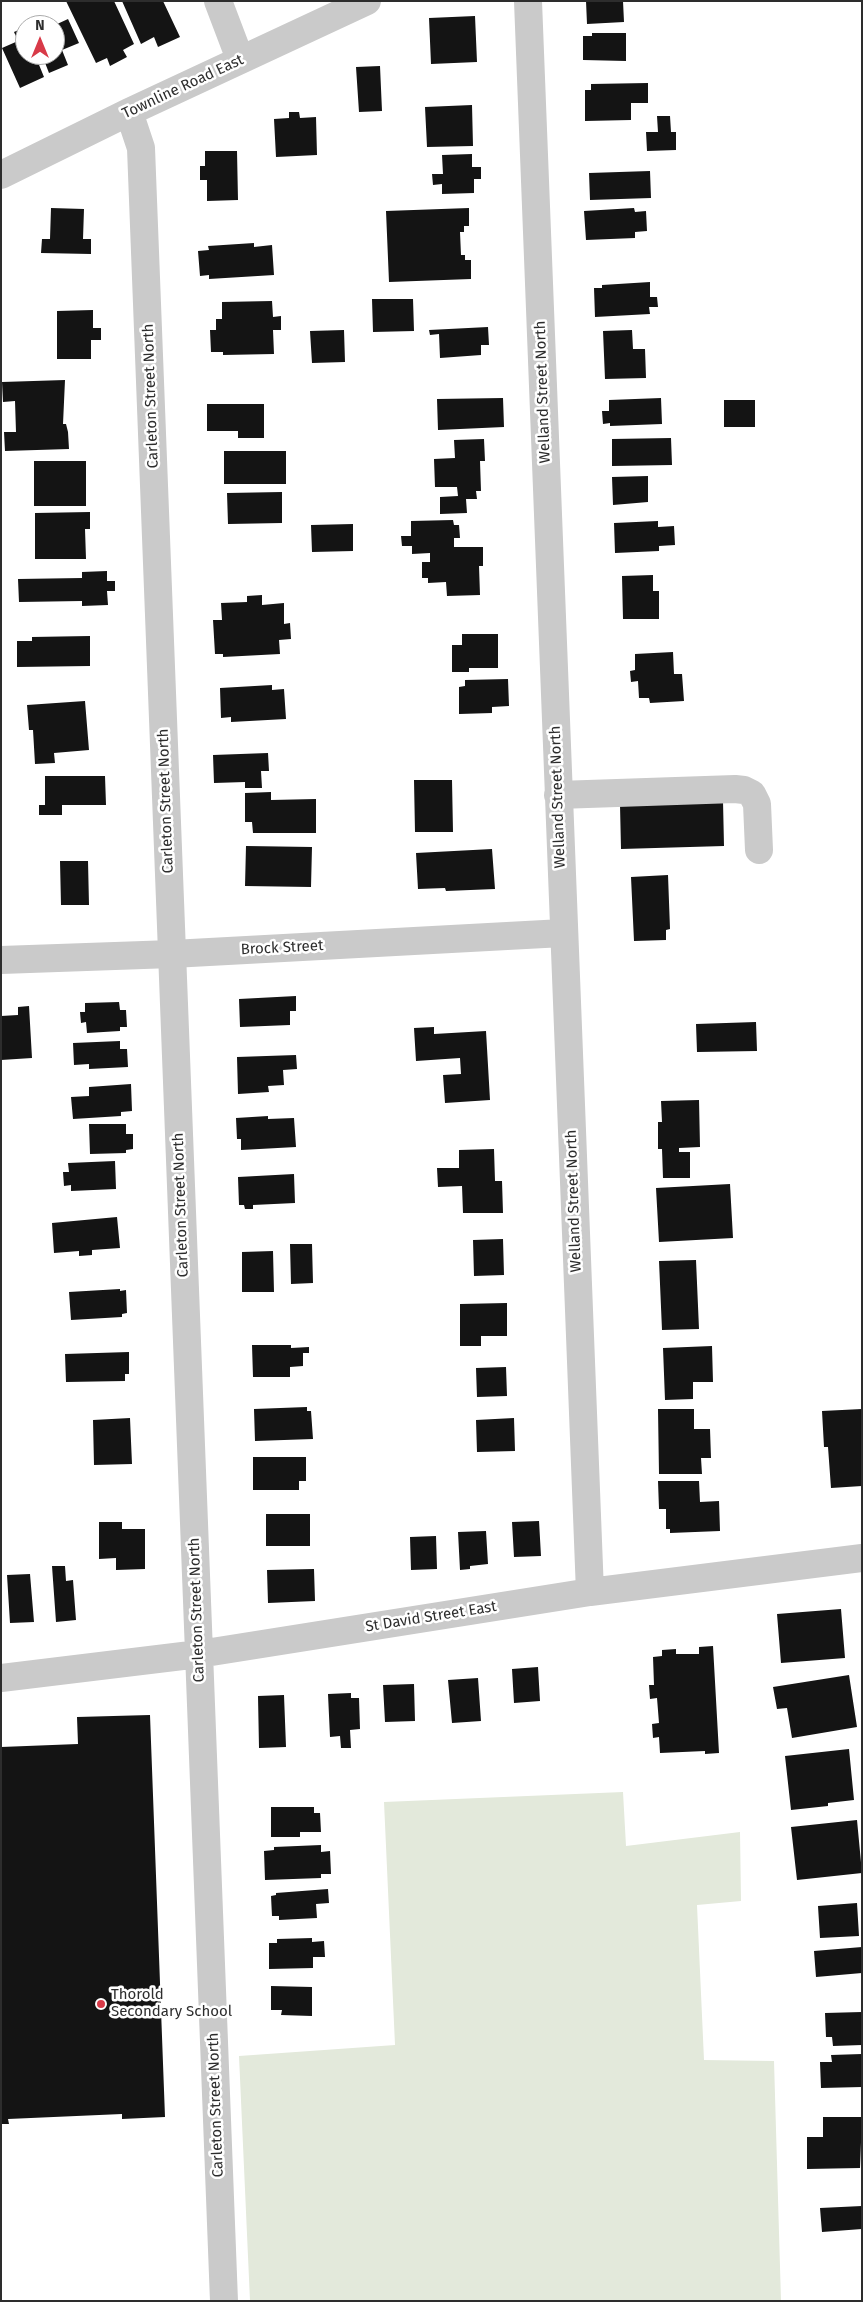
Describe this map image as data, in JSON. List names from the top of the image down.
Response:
{
  "streets": {
    "street": [
      "Townline Road East",
      "Welland Street North",
      "Carleton Street North",
      "Brock Street",
      "St David Street East"
    ]
  },
  "crossings": [
    ["Townline Road East", "Carleton Street North"],
    ["Welland Street North", "Brock Street"],
    ["Welland Street North", "St David Street East"],
    ["Carleton Street North", "Brock Street"],
    ["Carleton Street North", "St David Street East"]
  ],
  "places": ["Thorold Secondary School"],
  "north": "top"
}
